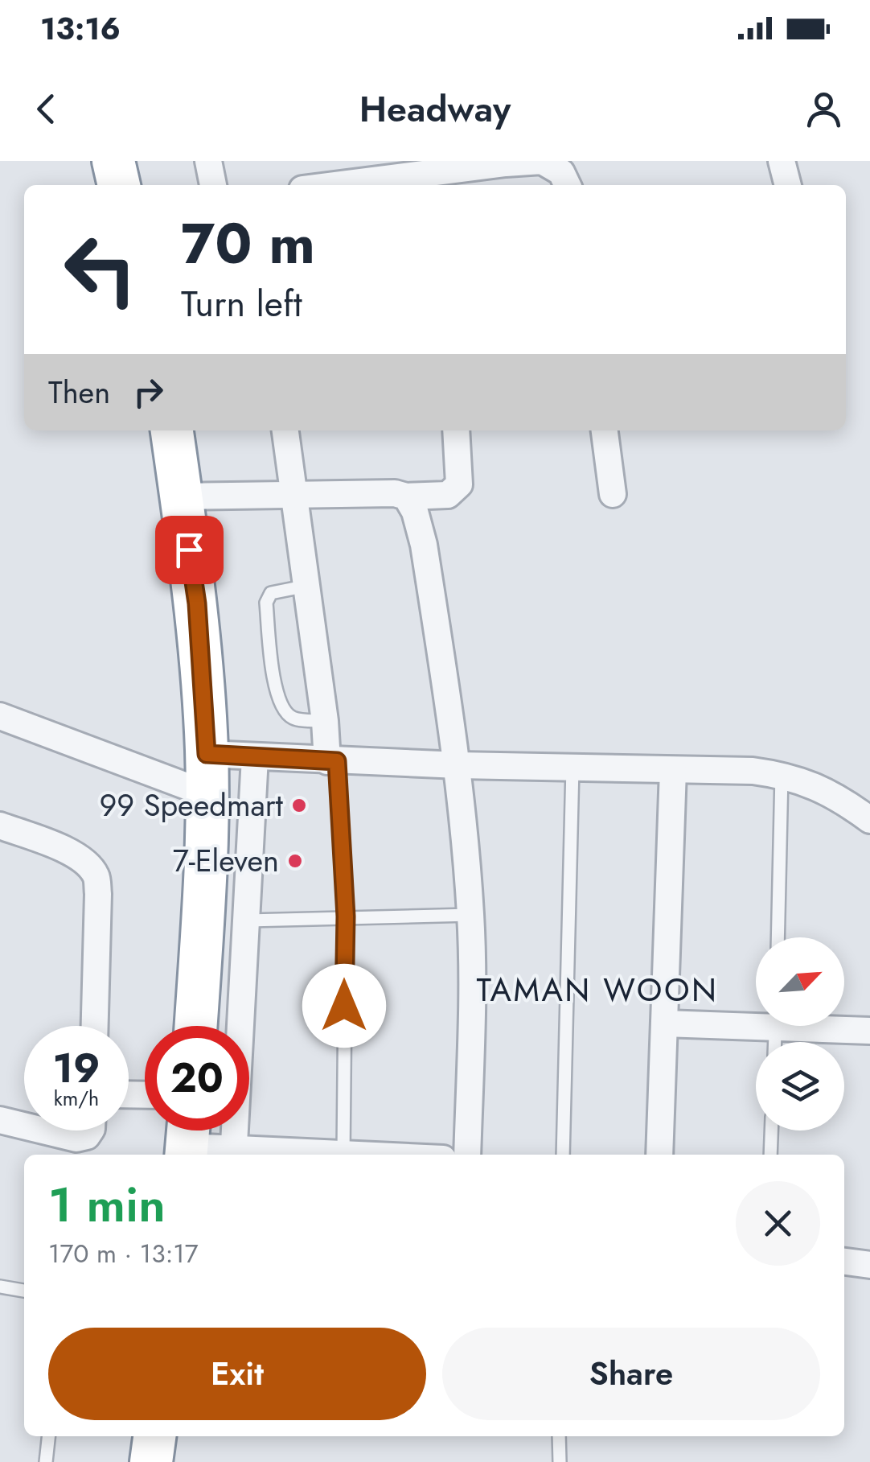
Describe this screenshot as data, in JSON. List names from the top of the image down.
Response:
{
  "districts": ["TAMAN WOON"],
  "places": ["99 Speedmart", "7-Eleven"],
  "north": "top right",
  "page": {
    "status": "13:16",
    "header": "Headway",
    "turn": ["70 m", "Turn left"],
    "then": "Then",
    "speed": "19 km/h",
    "limit": "20",
    "heading": ["1 min", "170 m · 13:17"],
    "buttons": ["Exit", "Share"]
  }
}
